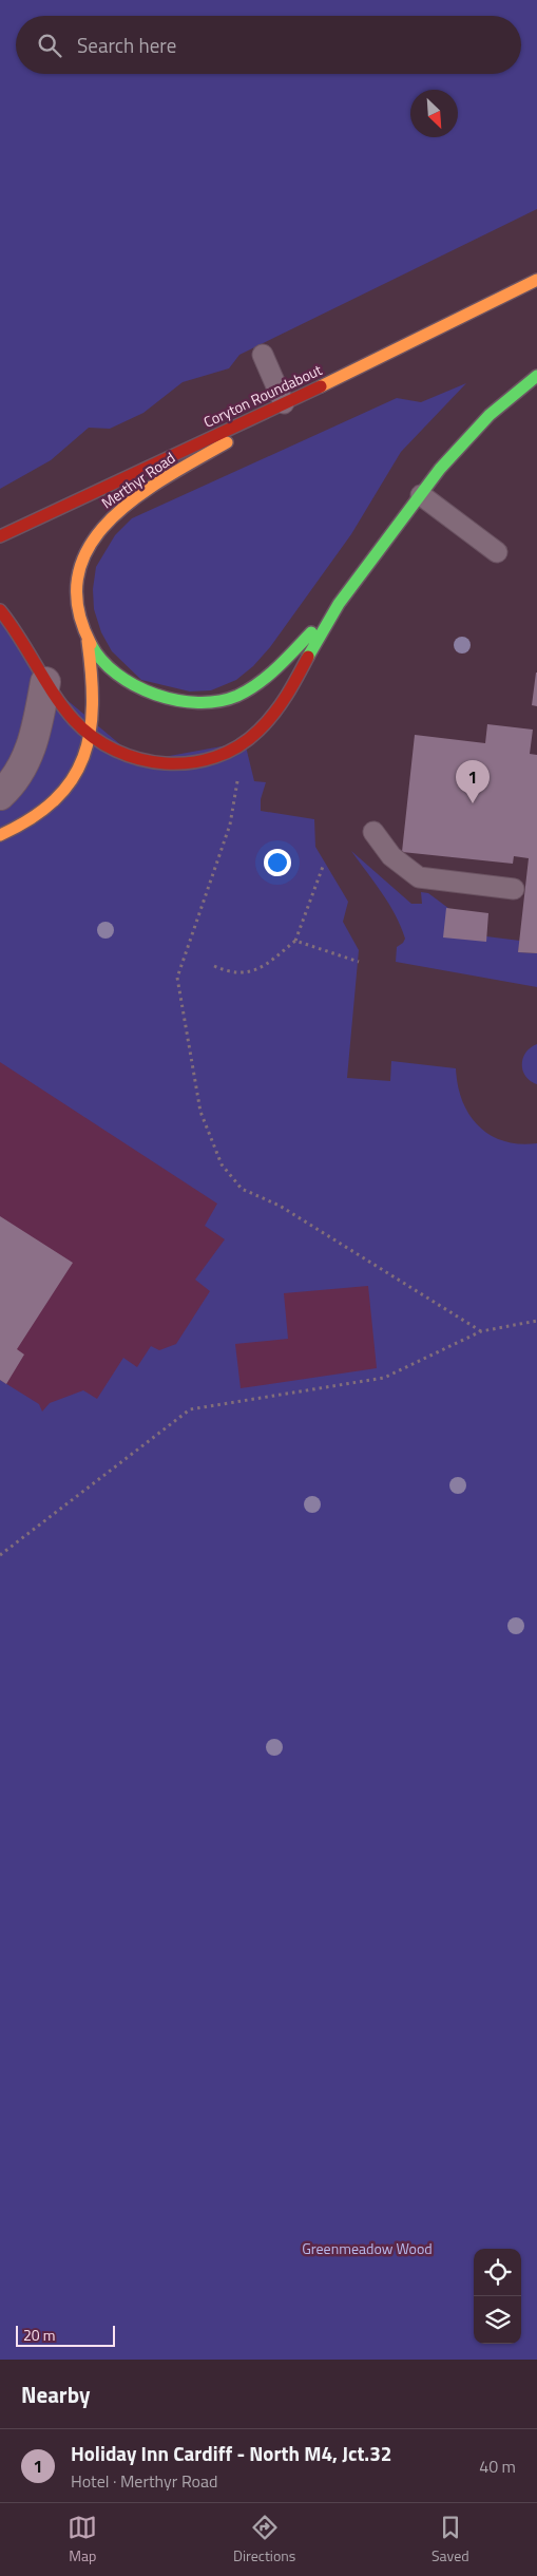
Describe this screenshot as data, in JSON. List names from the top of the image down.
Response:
{
  "streets": {
    "main road": ["Coryton Roundabout", "Merthyr Road"]
  },
  "crossings": [
    ["Coryton Roundabout", "Merthyr Road"]
  ],
  "parks": ["Greenmeadow Wood"],
  "scale_bar": "20 m",
  "north": "bottom right",
  "page": {
    "search": "Search here",
    "pins": "1",
    "scale": "20 m",
    "heading": "Nearby",
    "list": [
      {
        "mark": "1",
        "name": "Holiday Inn Cardiff - North M4, Jct.32",
        "note": "Hotel · Merthyr Road",
        "value": "40 m"
      }
    ],
    "nav": ["Map", "Directions", "Saved"]
  }
}
